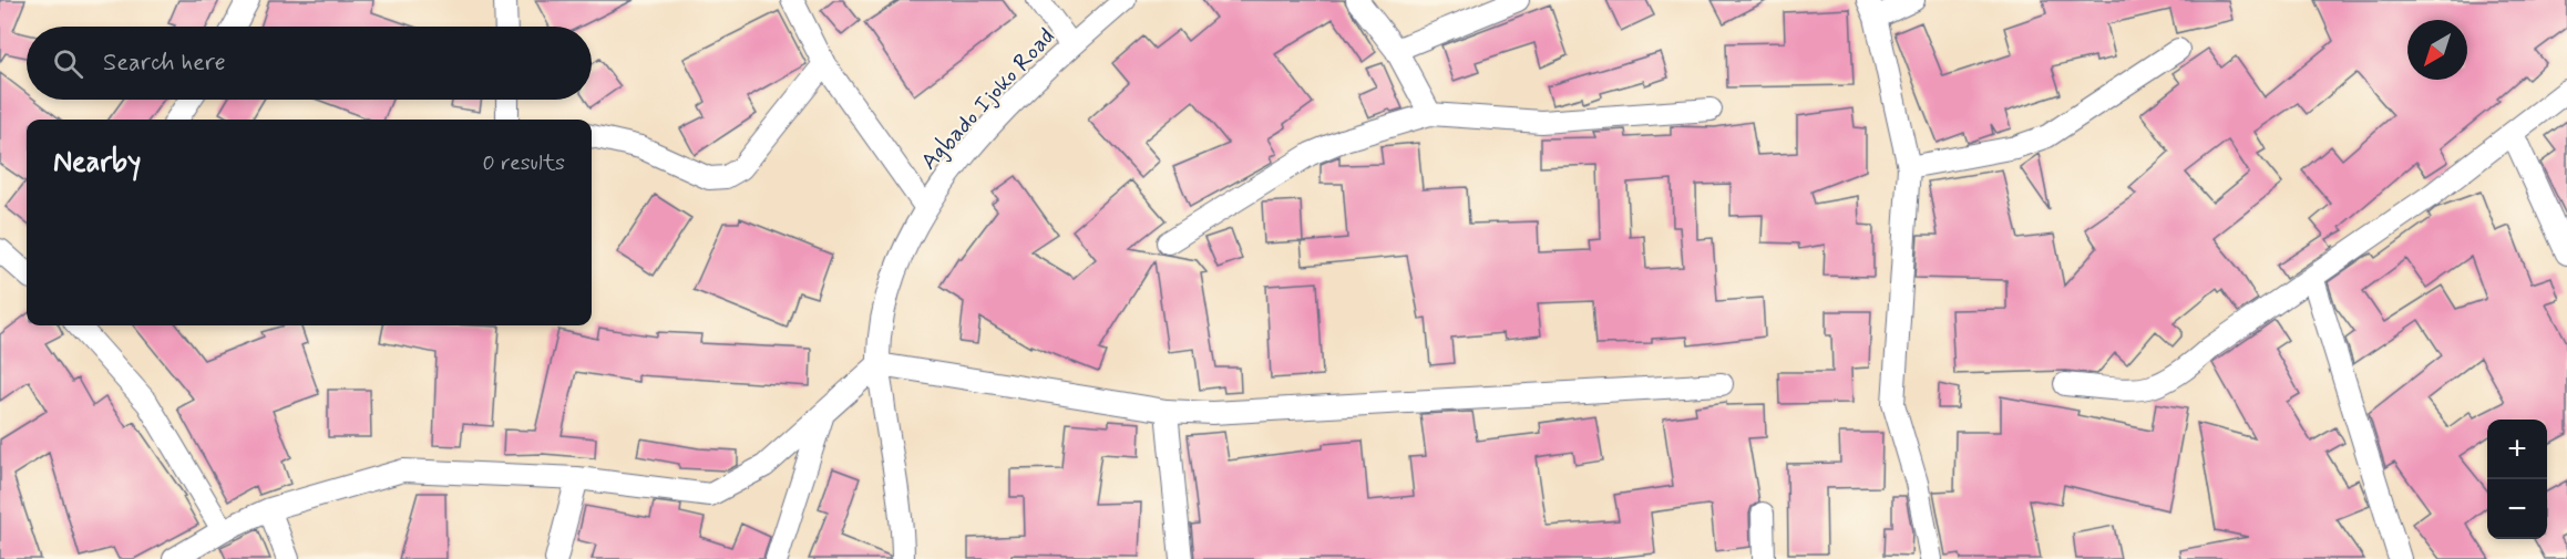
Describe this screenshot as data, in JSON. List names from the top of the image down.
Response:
{
  "streets": {
    "street": ["Agbado Ijoko Road"]
  },
  "north": "bottom left",
  "page": {
    "search": "Search here",
    "heading": ["Nearby", "0 results"],
    "map_buttons": ["+", "−"]
  }
}
